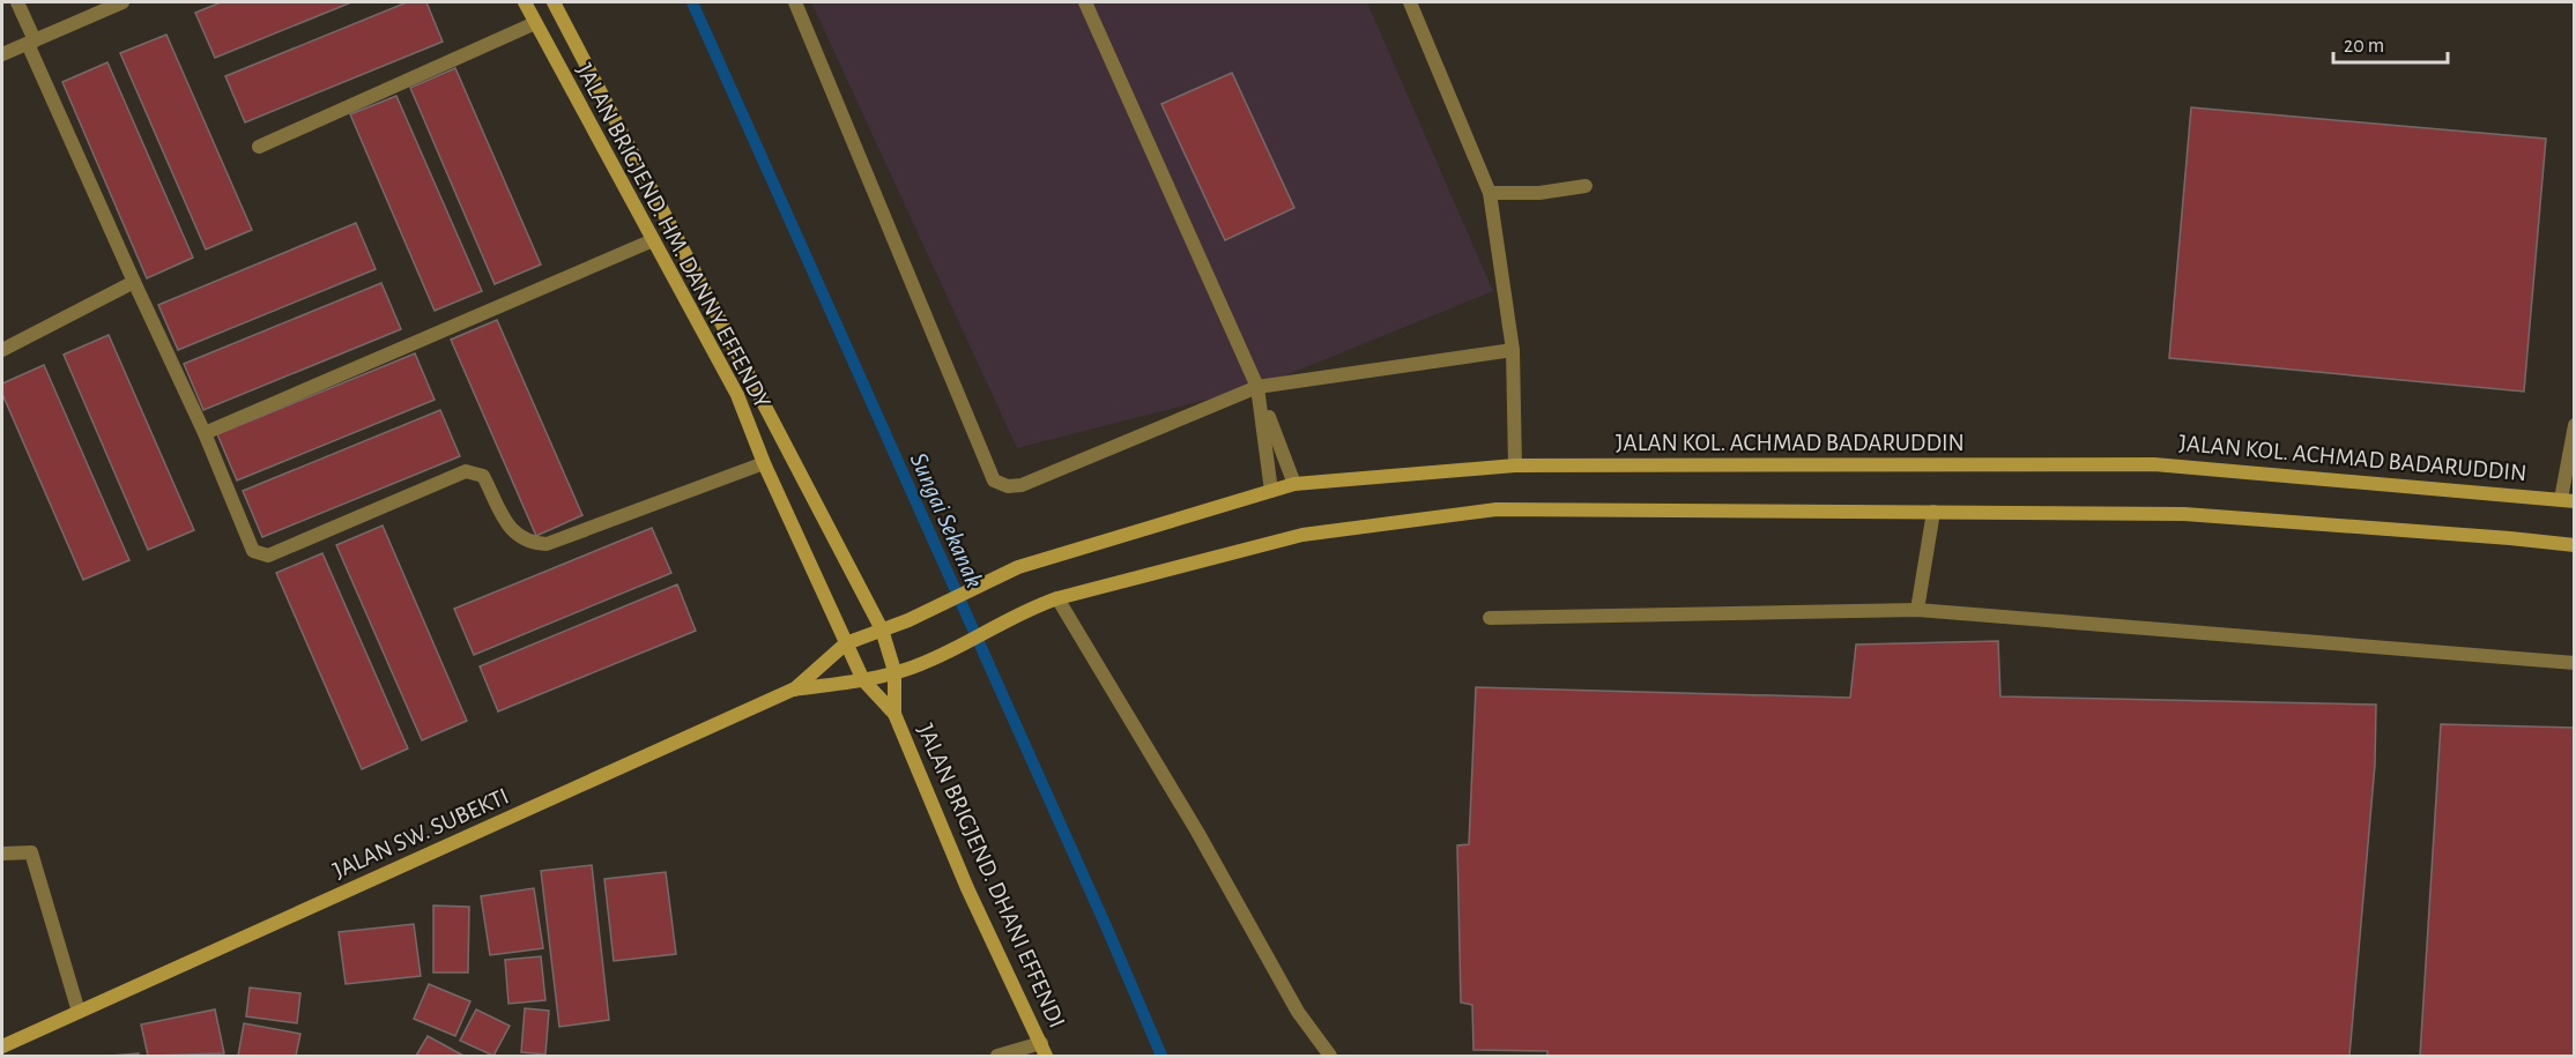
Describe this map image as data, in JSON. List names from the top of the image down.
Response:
{
  "streets": {
    "main road": [
      "JALAN BRIGJEND. HM. DANNY EFFENDY",
      "JALAN KOL. ACHMAD BADARUDDIN",
      "JALAN SW. SUBEKTI",
      "JALAN BRIGJEND. DHANI EFFENDI"
    ]
  },
  "crossings": [
    ["JALAN BRIGJEND. HM. DANNY EFFENDY", "JALAN KOL. ACHMAD BADARUDDIN"],
    ["JALAN BRIGJEND. HM. DANNY EFFENDY", "JALAN SW. SUBEKTI"],
    ["JALAN BRIGJEND. HM. DANNY EFFENDY", "JALAN BRIGJEND. DHANI EFFENDI"],
    ["JALAN KOL. ACHMAD BADARUDDIN", "JALAN SW. SUBEKTI"]
  ],
  "water": ["Sungai Sekanak"],
  "scale_bar": "20 m"
}
